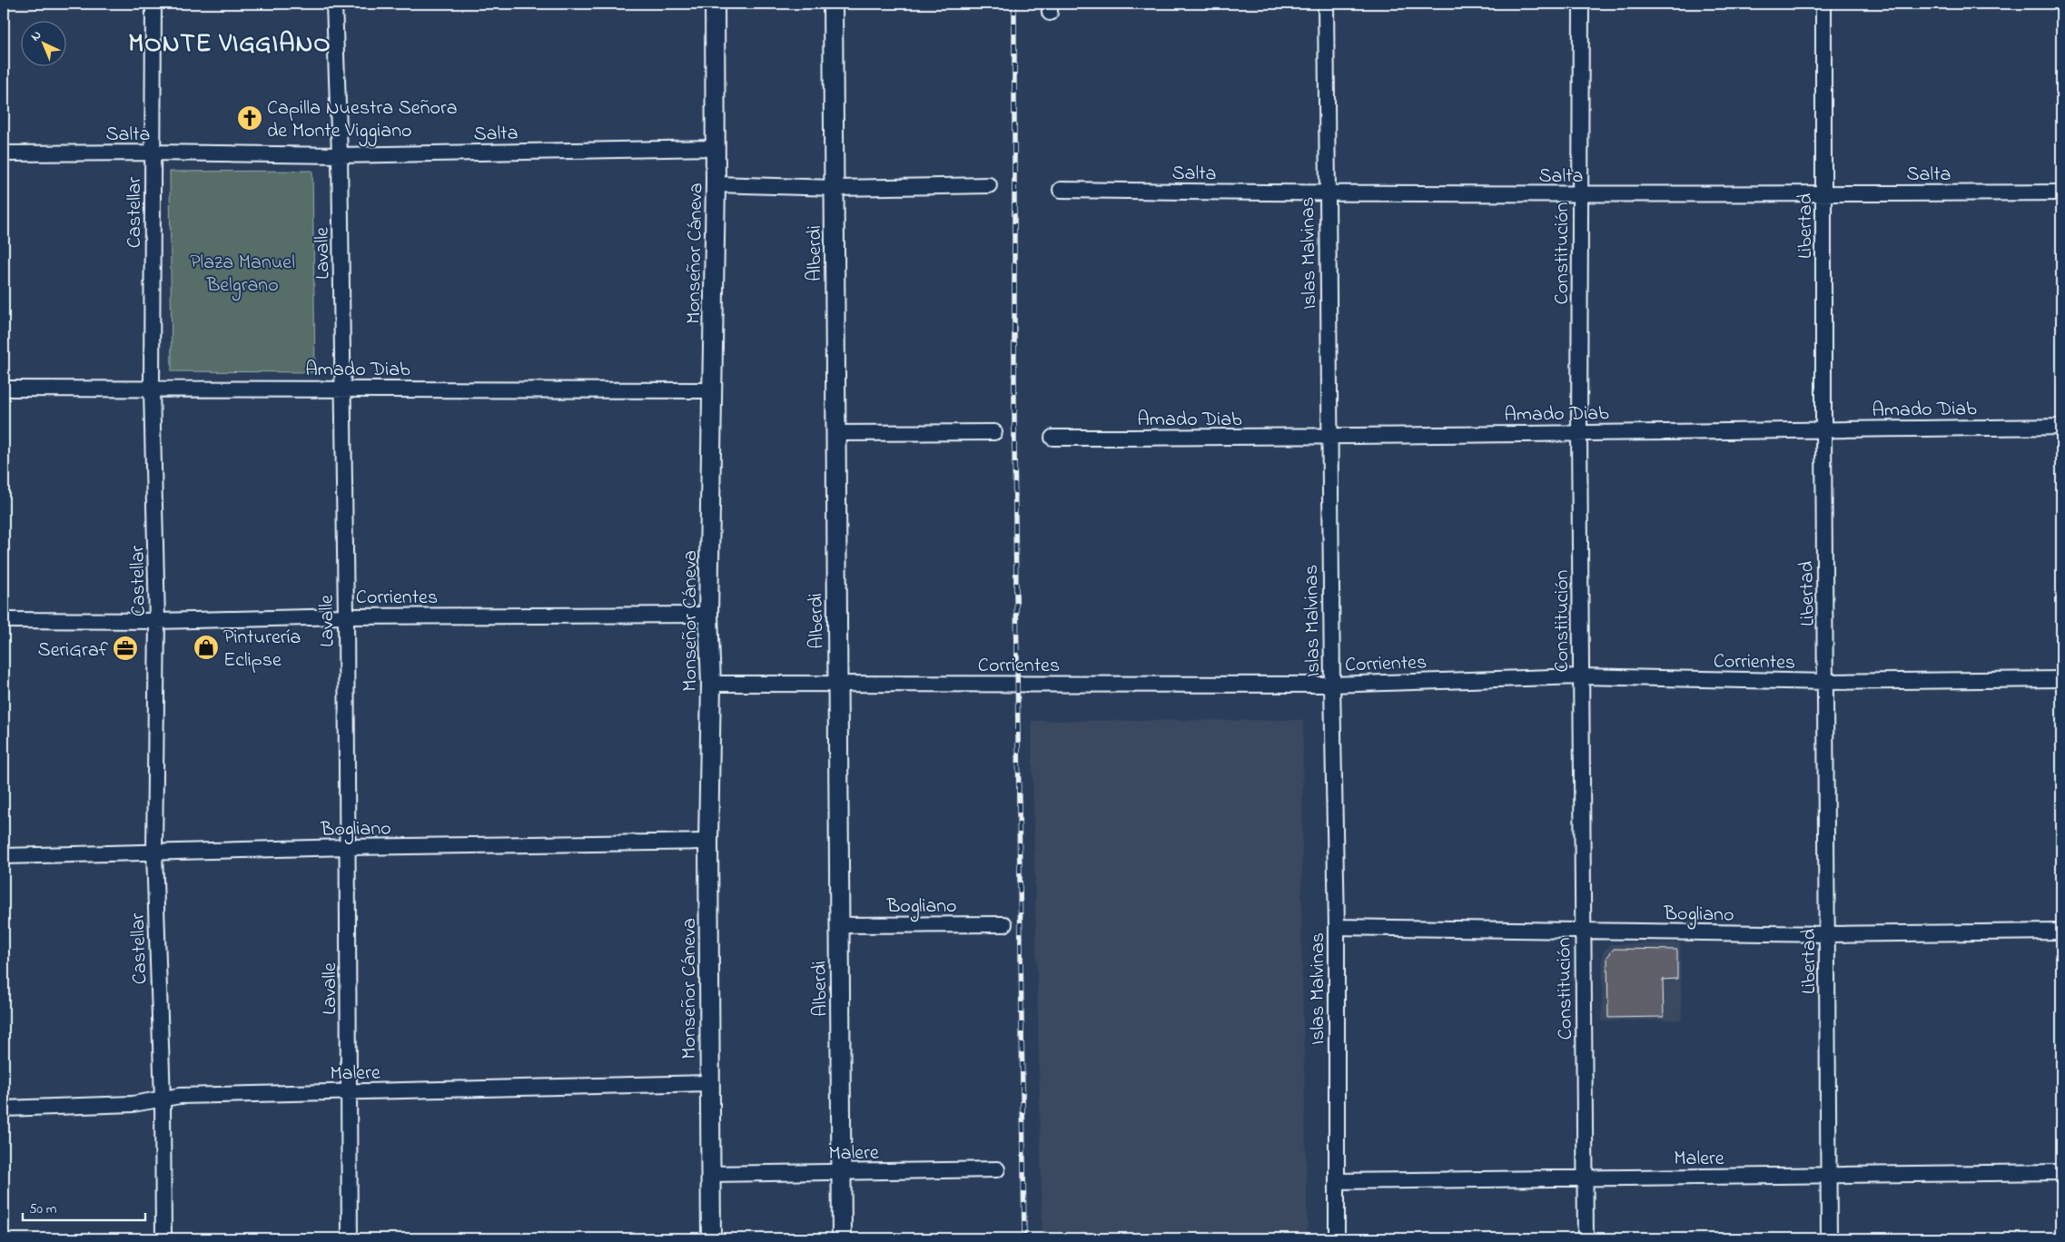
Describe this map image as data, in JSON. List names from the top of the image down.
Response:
{
  "streets": {
    "street": [
      "Salta",
      "Castellar",
      "Libertad",
      "Lavalle",
      "Monseñor Cáneva",
      "Alberdi",
      "Islas Malvinas",
      "Constitución",
      "Amado Diab",
      "Corrientes",
      "Bogliano",
      "Malere"
    ]
  },
  "crossings": [
    ["Salta", "Castellar"],
    ["Salta", "Libertad"],
    ["Salta", "Lavalle"],
    ["Salta", "Monseñor Cáneva"],
    ["Salta", "Islas Malvinas"],
    ["Salta", "Constitución"],
    ["Castellar", "Amado Diab"],
    ["Castellar", "Corrientes"],
    ["Castellar", "Bogliano"],
    ["Castellar", "Malere"],
    ["Libertad", "Amado Diab"],
    ["Libertad", "Corrientes"],
    ["Libertad", "Bogliano"],
    ["Libertad", "Malere"],
    ["Lavalle", "Amado Diab"],
    ["Lavalle", "Corrientes"],
    ["Lavalle", "Bogliano"],
    ["Lavalle", "Malere"],
    ["Monseñor Cáneva", "Amado Diab"],
    ["Monseñor Cáneva", "Corrientes"],
    ["Monseñor Cáneva", "Bogliano"],
    ["Monseñor Cáneva", "Malere"],
    ["Alberdi", "Corrientes"],
    ["Alberdi", "Bogliano"],
    ["Alberdi", "Malere"],
    ["Islas Malvinas", "Amado Diab"],
    ["Islas Malvinas", "Corrientes"],
    ["Islas Malvinas", "Bogliano"],
    ["Islas Malvinas", "Malere"],
    ["Constitución", "Amado Diab"],
    ["Constitución", "Corrientes"],
    ["Constitución", "Bogliano"],
    ["Constitución", "Malere"]
  ],
  "districts": ["MONTE VIGGIANO"],
  "parks": ["Plaza Manuel Belgrano"],
  "places": {
    "church": ["Capilla Nuestra Señora de Monte Viggiano"],
    "shop": ["Pinturería Eclipse"],
    "office": ["SeriGraf"]
  },
  "scale_bar": "50 m",
  "north": "top left"
}
